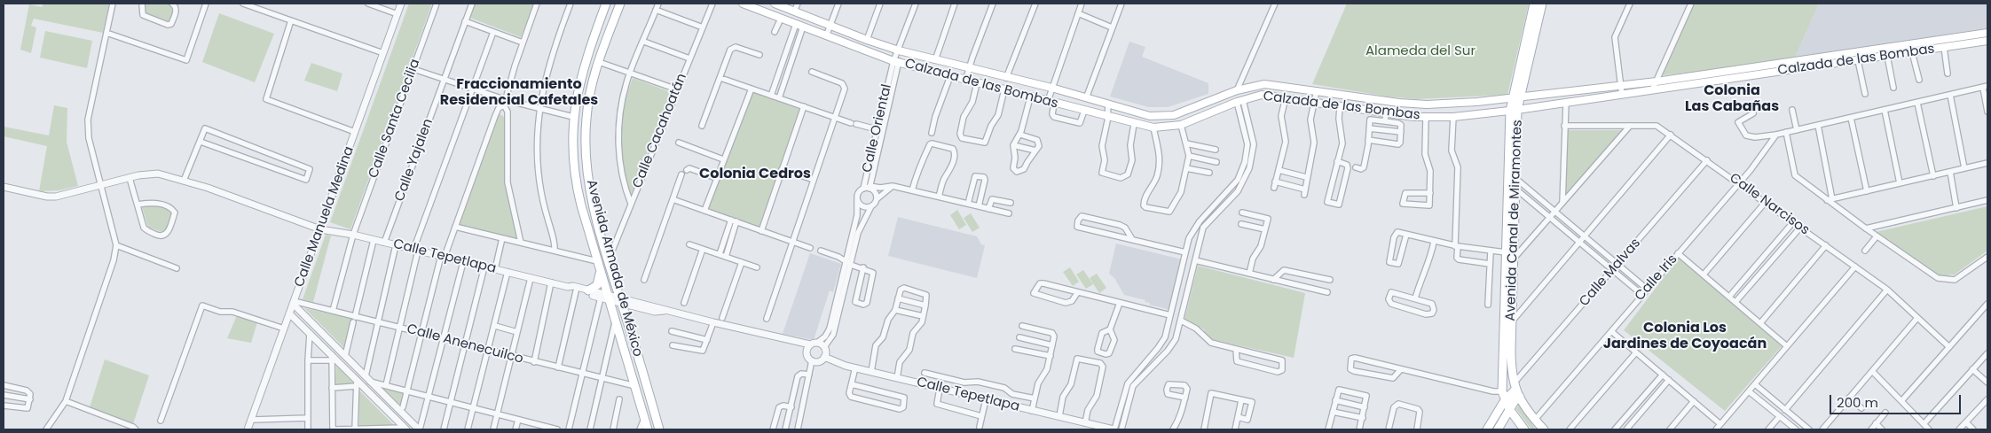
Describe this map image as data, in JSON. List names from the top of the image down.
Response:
{
  "streets": {
    "main road": ["Calzada de las Bombas", "Avenida Canal de Miramontes", "Avenida Armada de México"],
    "street": [
      "Calle Santa Cecilia",
      "Calle Oriental",
      "Calle Cacahoatán",
      "Calle Yajalen",
      "Calle Narcisos",
      "Calle Manuela Medina",
      "Calle Tepetlapa",
      "Calle Malvas",
      "Calle Iris",
      "Calle Anenecuilco"
    ]
  },
  "crossings": [
    ["Calzada de las Bombas", "Calle Oriental"],
    ["Calzada de las Bombas", "Avenida Canal de Miramontes"],
    ["Calle Santa Cecilia", "Calle Tepetlapa"],
    ["Calle Santa Cecilia", "Calle Anenecuilco"],
    ["Calle Oriental", "Calle Tepetlapa"],
    ["Calle Cacahoatán", "Avenida Armada de México"],
    ["Calle Yajalen", "Calle Tepetlapa"],
    ["Calle Narcisos", "Calle Malvas"],
    ["Calle Narcisos", "Calle Iris"],
    ["Calle Manuela Medina", "Calle Tepetlapa"],
    ["Calle Manuela Medina", "Calle Anenecuilco"],
    ["Avenida Canal de Miramontes", "Calle Malvas"],
    ["Avenida Canal de Miramontes", "Calle Iris"],
    ["Calle Tepetlapa", "Avenida Armada de México"],
    ["Avenida Armada de México", "Calle Anenecuilco"]
  ],
  "districts": [
    "Fraccionamiento Residencial Cafetales",
    "Colonia Las Cabañas",
    "Colonia Cedros",
    "Colonia Los Jardines de Coyoacán"
  ],
  "parks": ["Alameda del Sur"],
  "scale_bar": "200 m"
}
